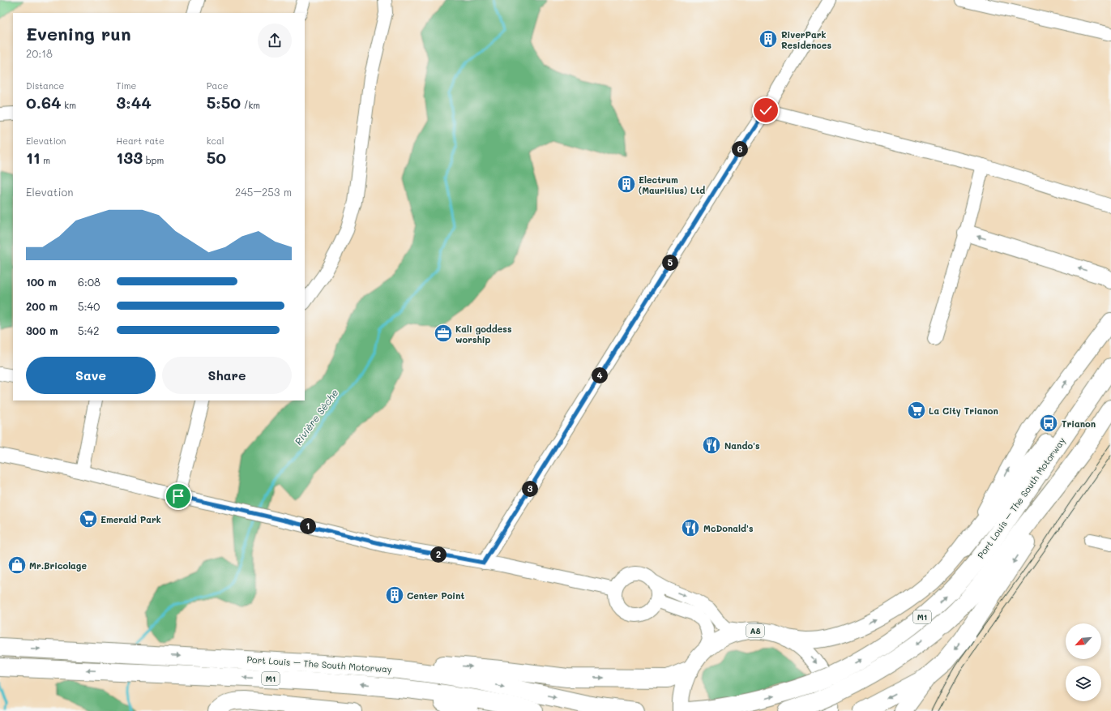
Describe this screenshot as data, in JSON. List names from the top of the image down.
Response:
{
  "streets": {
    "highway": ["Port Louis – The South Motorway", "M1"],
    "main road": ["A8"]
  },
  "crossings": [
    ["Port Louis – The South Motorway", "A8"]
  ],
  "water": ["Rivière Sèche"],
  "places": {
    "building": ["RiverPark Residences", "Electrum (Mauritius) Ltd", "Center Point"],
    "office": ["Kali goddess worship"],
    "supermarket": ["La City Trianon", "Emerald Park"],
    "bus stop": ["Trianon"],
    "restaurant": ["Nando's", "McDonald's"],
    "shop": ["Mr.Bricolage"]
  },
  "north": "bottom left",
  "page": {
    "heading": ["Evening run", "20:18"],
    "stats": [
      ["Distance", "0.64 km"],
      ["Time", "3:44"],
      ["Pace", "5:50 /km"],
      ["Elevation", "11 m"],
      ["Heart rate", "133 bpm"],
      ["kcal", "50"]
    ],
    "pins": [
      "6",
      "5",
      "4",
      "3",
      "1",
      "2"
    ],
    "chart": ["Elevation", "245–253 m"],
    "list": [
      {
        "name": "100 m",
        "note": "6:08"
      },
      {
        "name": "200 m",
        "note": "5:40"
      },
      {
        "name": "300 m",
        "note": "5:42"
      }
    ],
    "buttons": ["Save", "Share"]
  }
}
